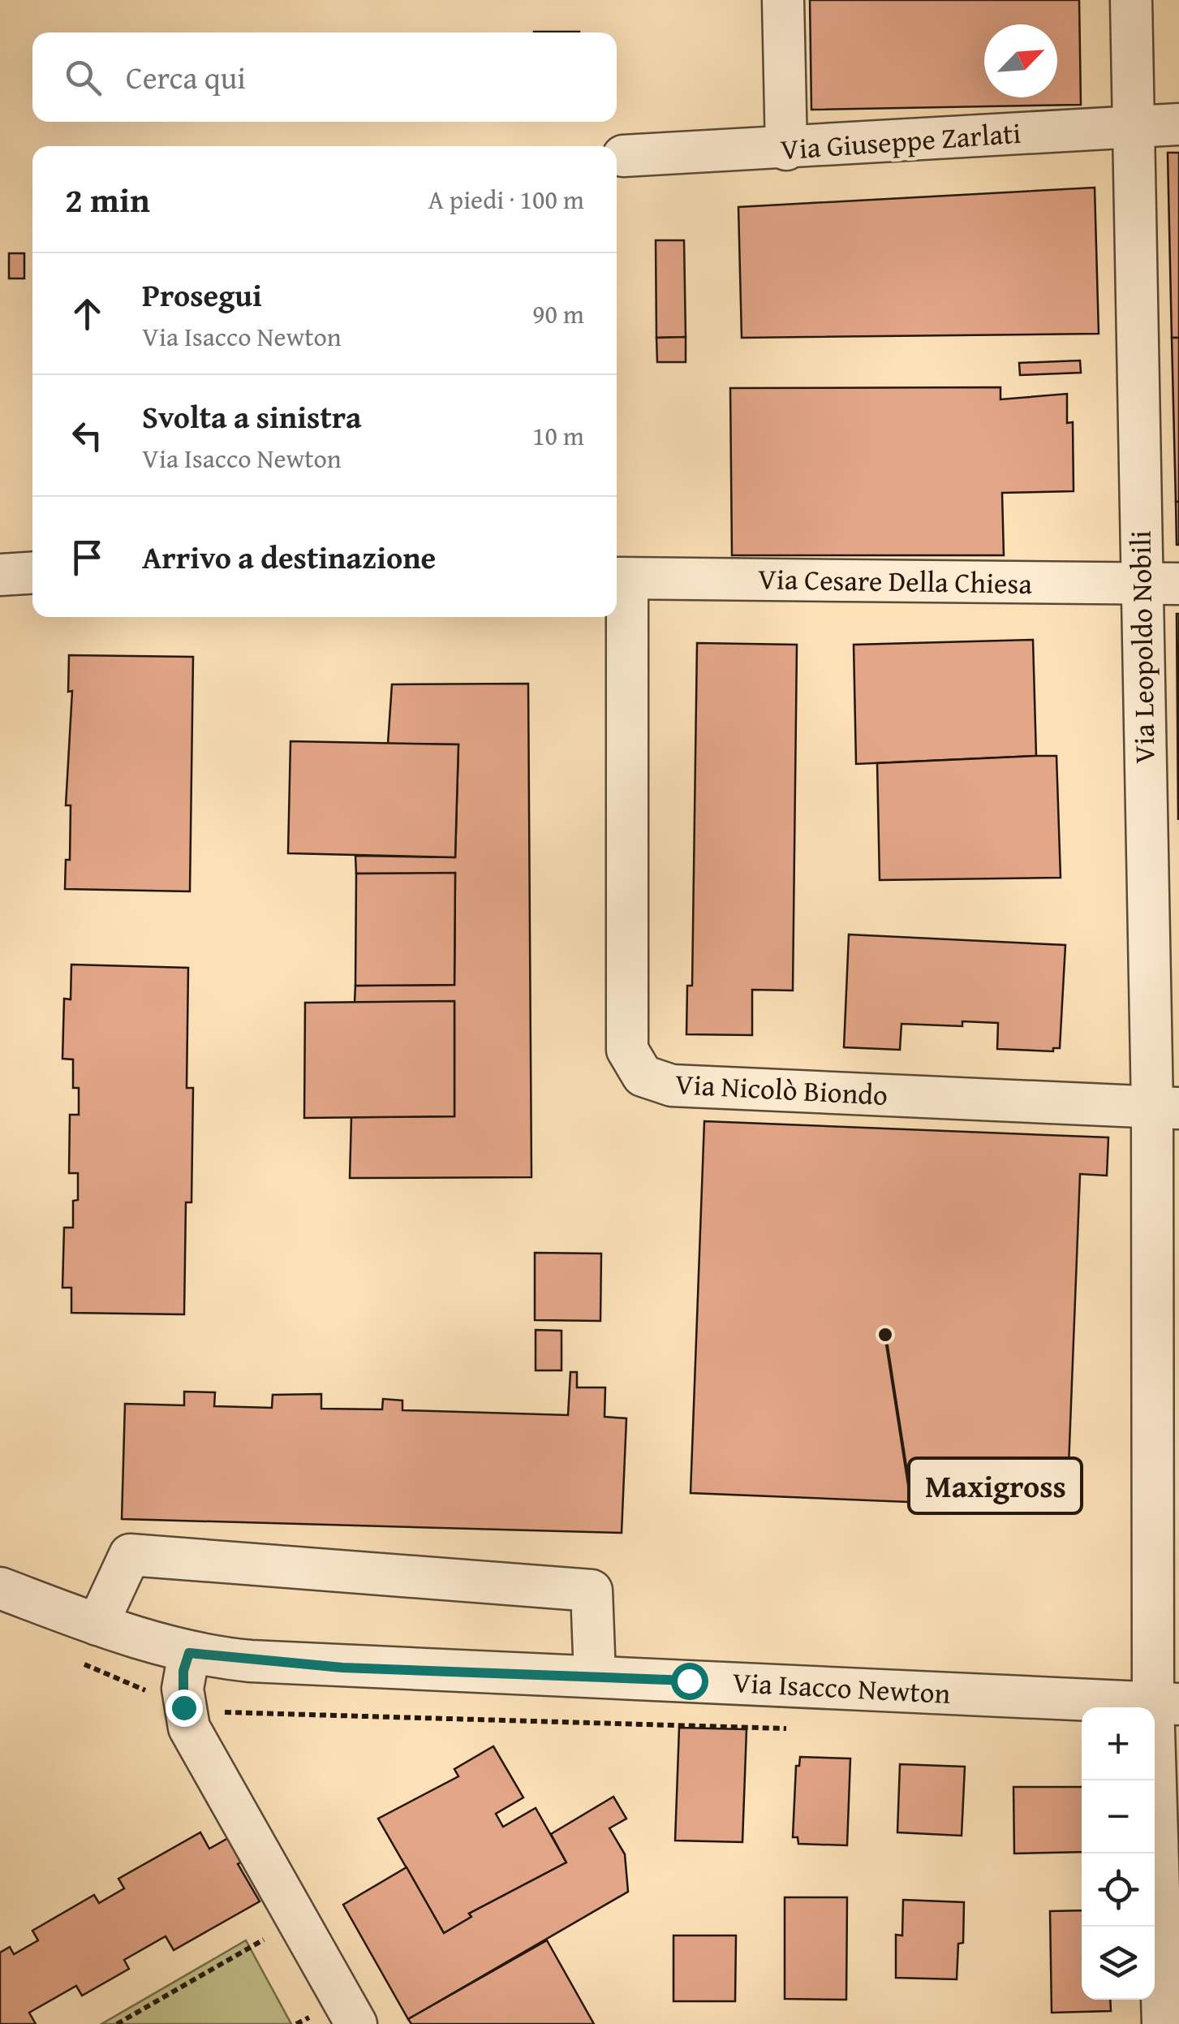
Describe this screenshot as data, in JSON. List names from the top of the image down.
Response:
{
  "streets": {
    "street": [
      "Via Giuseppe Zarlati",
      "Via Cesare Della Chiesa",
      "Via Leopoldo Nobili",
      "Via Nicolò Biondo",
      "Via Isacco Newton"
    ]
  },
  "crossings": [
    ["Via Giuseppe Zarlati", "Via Leopoldo Nobili"],
    ["Via Cesare Della Chiesa", "Via Leopoldo Nobili"],
    ["Via Cesare Della Chiesa", "Via Nicolò Biondo"],
    ["Via Leopoldo Nobili", "Via Nicolò Biondo"],
    ["Via Leopoldo Nobili", "Via Isacco Newton"]
  ],
  "places": ["Maxigross"],
  "north": "top right",
  "page": {
    "search": "Cerca qui",
    "heading": ["2 min", "A piedi · 100 m"],
    "list": [
      ["Prosegui", "Via Isacco Newton", "90 m"],
      ["Svolta a sinistra", "Via Isacco Newton", "10 m"],
      "Arrivo a destinazione"
    ],
    "map_buttons": ["+", "−"]
  }
}
